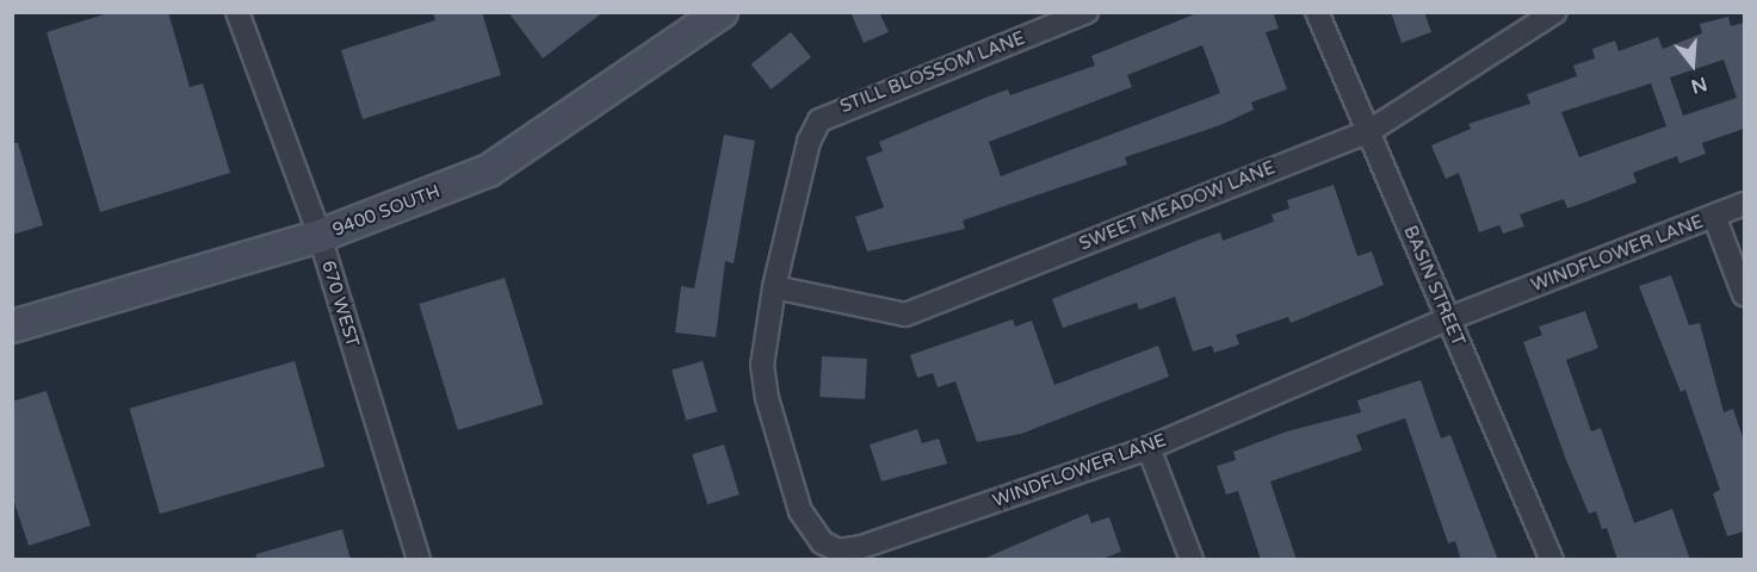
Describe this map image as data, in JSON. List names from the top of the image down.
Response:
{
  "streets": {
    "street": [
      "STILL BLOSSOM LANE",
      "SWEET MEADOW LANE",
      "9400 SOUTH",
      "WINDFLOWER LANE",
      "BASIN STREET",
      "670 WEST"
    ]
  },
  "crossings": [
    ["STILL BLOSSOM LANE", "WINDFLOWER LANE"],
    ["SWEET MEADOW LANE", "WINDFLOWER LANE"],
    ["SWEET MEADOW LANE", "BASIN STREET"],
    ["9400 SOUTH", "670 WEST"],
    ["WINDFLOWER LANE", "BASIN STREET"]
  ],
  "north": "bottom"
}
